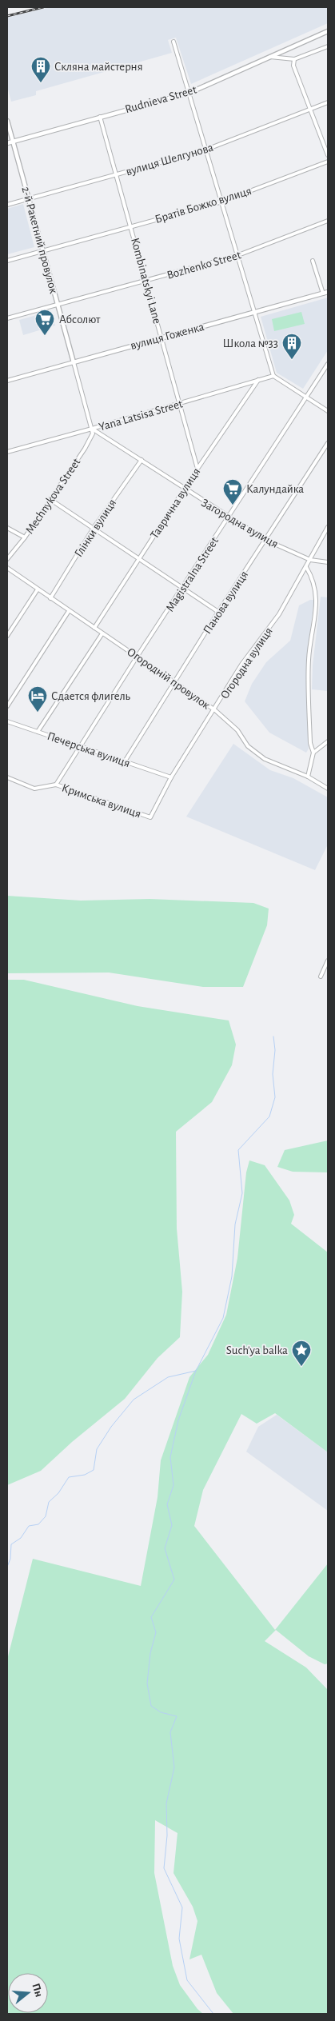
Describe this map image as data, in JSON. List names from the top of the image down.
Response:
{
  "streets": {
    "street": [
      "Rudnieva Street",
      "вулиця Шелгунова",
      "Братів Божко вулиця",
      "2-й Ракетний провулок",
      "Bozhenko Street",
      "Kombinatskyi Lane",
      "вулиця Гоженка",
      "Yana Latsisa Street",
      "Mechnykova Street",
      "Таврична вулиця",
      "Загородна вулиця",
      "Глінки вулиця",
      "Magistralna Street",
      "Панова вулиця",
      "Огородна вулиця",
      "Огородній провулок",
      "Печерська вулиця",
      "Кримська вулиця"
    ]
  },
  "crossings": [
    ["Rudnieva Street", "2-й Ракетний провулок"],
    ["Rudnieva Street", "Kombinatskyi Lane"],
    ["вулиця Шелгунова", "2-й Ракетний провулок"],
    ["вулиця Шелгунова", "Kombinatskyi Lane"],
    ["Братів Божко вулиця", "2-й Ракетний провулок"],
    ["Братів Божко вулиця", "Kombinatskyi Lane"],
    ["2-й Ракетний провулок", "Bozhenko Street"],
    ["2-й Ракетний провулок", "вулиця Гоженка"],
    ["2-й Ракетний провулок", "Yana Latsisa Street"],
    ["2-й Ракетний провулок", "Mechnykova Street"],
    ["2-й Ракетний провулок", "Загородна вулиця"],
    ["Bozhenko Street", "Kombinatskyi Lane"],
    ["Kombinatskyi Lane", "вулиця Гоженка"],
    ["Kombinatskyi Lane", "Yana Latsisa Street"],
    ["Kombinatskyi Lane", "Таврична вулиця"],
    ["Yana Latsisa Street", "Mechnykova Street"],
    ["Yana Latsisa Street", "Таврична вулиця"],
    ["Yana Latsisa Street", "Загородна вулиця"],
    ["Mechnykova Street", "Загородна вулиця"],
    ["Таврична вулиця", "Загородна вулиця"],
    ["Таврична вулиця", "Огородній провулок"],
    ["Загородна вулиця", "Глінки вулиця"],
    ["Загородна вулиця", "Magistralna Street"],
    ["Загородна вулиця", "Панова вулиця"],
    ["Загородна вулиця", "Огородна вулиця"],
    ["Глінки вулиця", "Огородній провулок"],
    ["Magistralna Street", "Огородній провулок"],
    ["Magistralna Street", "Печерська вулиця"],
    ["Magistralna Street", "Кримська вулиця"],
    ["Панова вулиця", "Огородній провулок"],
    ["Панова вулиця", "Печерська вулиця"],
    ["Огородна вулиця", "Огородній провулок"],
    ["Огородна вулиця", "Печерська вулиця"],
    ["Огородна вулиця", "Кримська вулиця"]
  ],
  "places": {
    "building": ["Скляна майстерня", "Школа №33"],
    "supermarket": ["Абсолют", "Калундайка"],
    "hotel": ["Сдается флигель"],
    "place": ["Such'ya balka"]
  },
  "north": "right"
}
